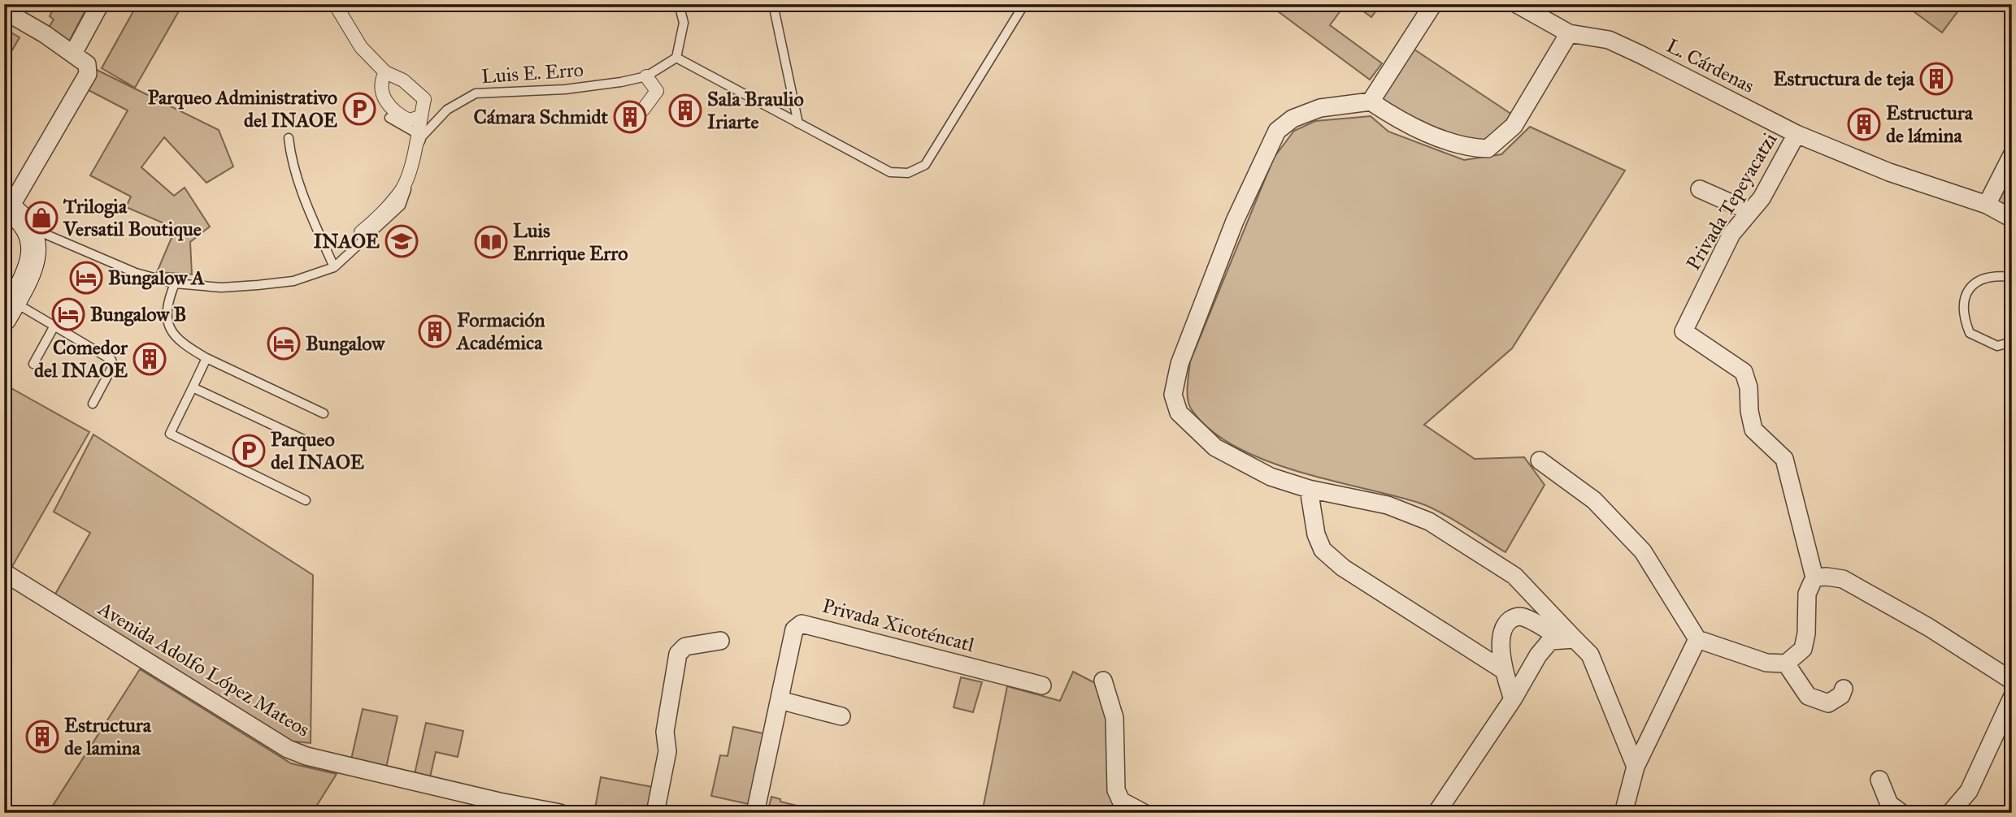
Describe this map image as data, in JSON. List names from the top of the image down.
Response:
{
  "streets": {
    "street": [
      "L. Cárdenas",
      "Privada Tepeyacatzi",
      "Privada Xicoténcatl",
      "Avenida Adolfo López Mateos"
    ],
    "lane": ["Luis E. Erro"]
  },
  "crossings": [
    ["L. Cárdenas", "Privada Tepeyacatzi"]
  ],
  "places": {
    "building": [
      "Estructura de teja",
      "Sala Braulio Iriarte",
      "Cámara Schmidt",
      "Estructura de lámina",
      "Formación Académica",
      "Comedor del INAOE",
      "Estructura de lamina"
    ],
    "parking": ["Parqueo Administrativo del INAOE", "Parqueo del INAOE"],
    "shop": ["Trilogia Versatil Boutique"],
    "school or university": ["INAOE"],
    "library": ["Luis Enrrique Erro"],
    "hotel": ["Bungalow A", "Bungalow B", "Bungalow"]
  }
}
